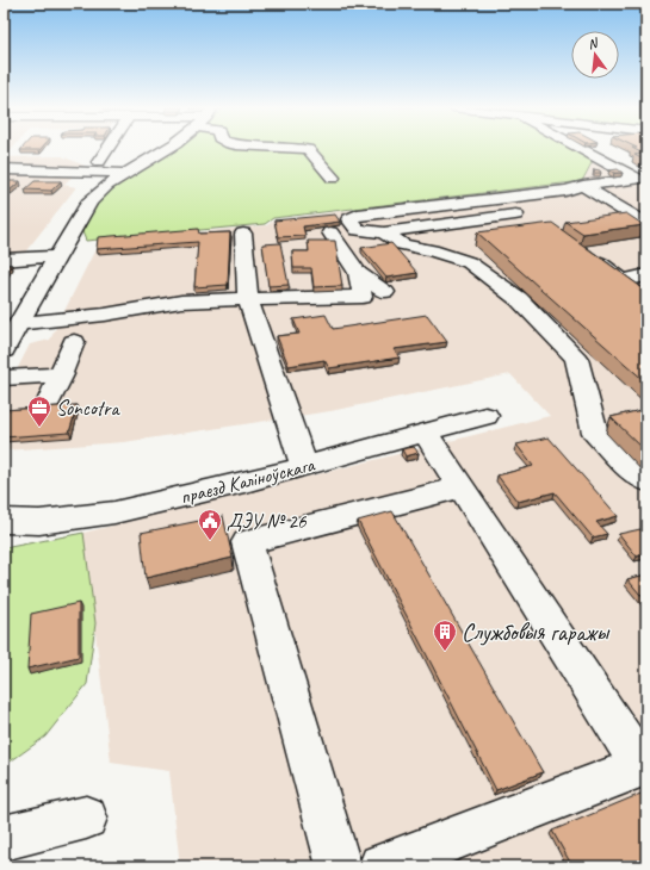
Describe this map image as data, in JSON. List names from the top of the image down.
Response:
{
  "streets": {
    "street": ["праезд Каліноўскага"]
  },
  "places": {
    "office": ["Soncotra"],
    "public building": ["ДЭУ № 26"],
    "building": ["Службовыя гаражы"]
  },
  "north": "top"
}
